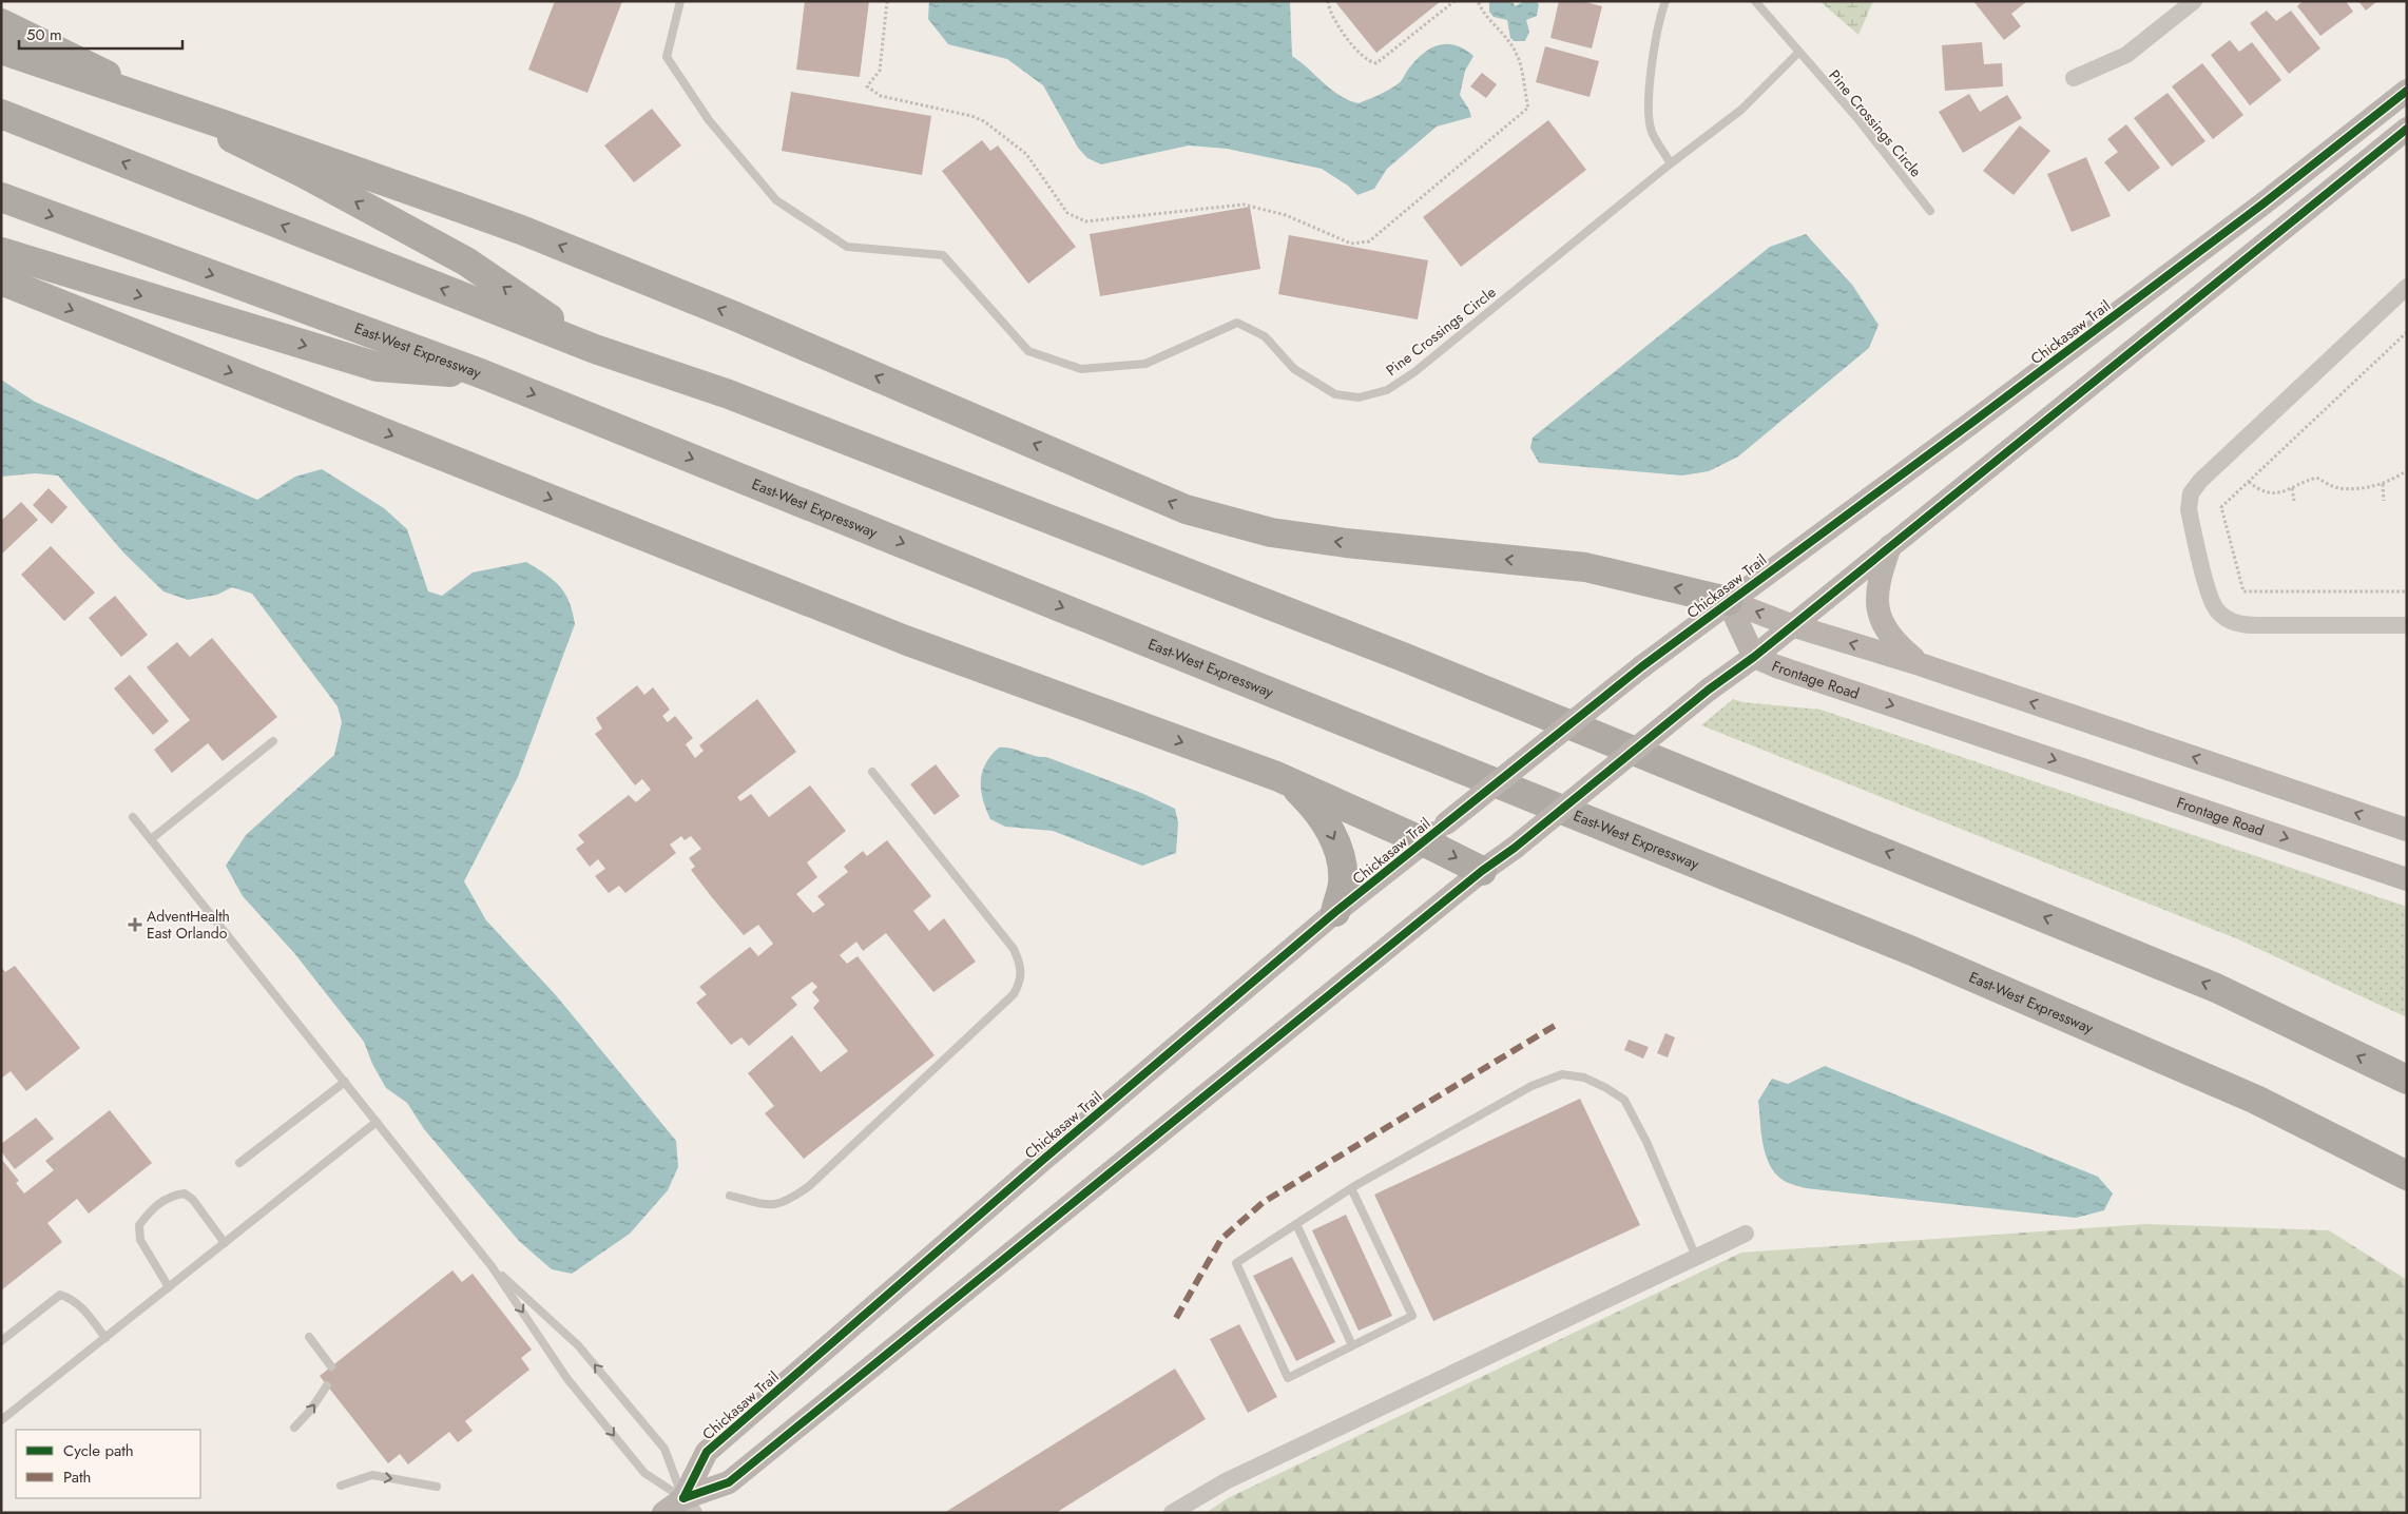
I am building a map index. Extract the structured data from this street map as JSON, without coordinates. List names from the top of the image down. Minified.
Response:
{"streets":{"highway":["East-West Expressway"],"street":["Chickasaw Trail","Frontage Road"],"lane":["Pine Crossings Circle"]},"crossings":[["Chickasaw Trail","Frontage Road"]],"places":{"health":["AdventHealth East Orlando"]},"legend":["Cycle path","Path"],"scale_bar":"50 m"}
